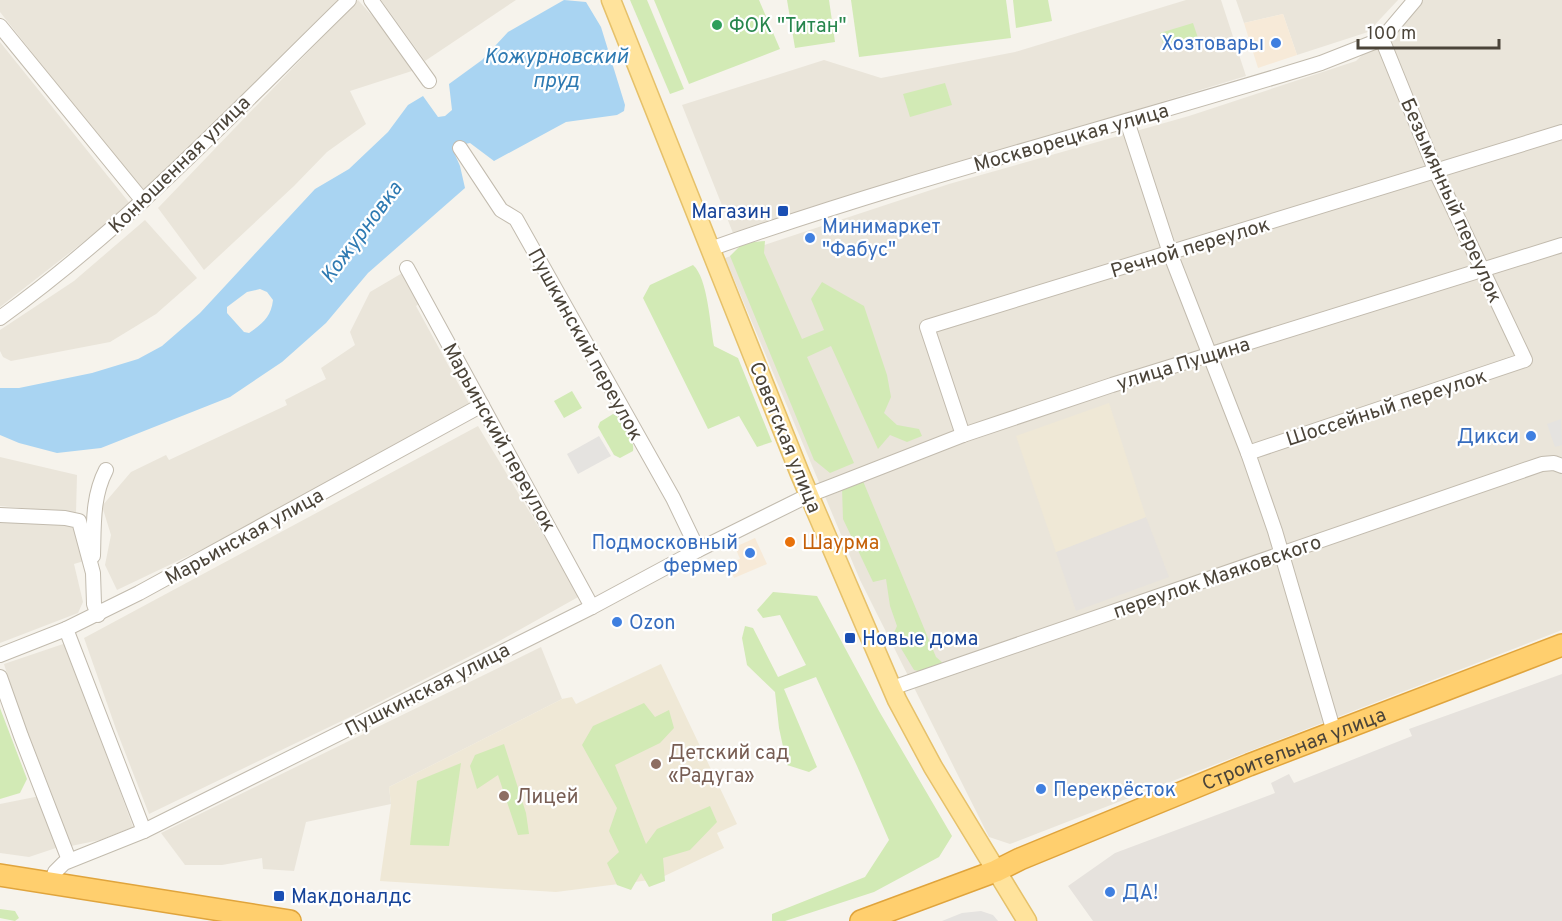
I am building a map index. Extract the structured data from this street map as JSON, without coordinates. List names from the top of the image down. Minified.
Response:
{"streets":{"highway":["Строительная улица"],"main road":["Советская улица"],"street":["Москворецкая улица","Конюшенная улица","Безымянный переулок","Речной переулок","Пушкинский переулок","улица Пущина","Шоссейный переулок","Марьинский переулок","Марьинская улица","переулок Маяковского","Пушкинская улица"]},"crossings":[["Москворецкая улица","Безымянный переулок"],["Москворецкая улица","Советская улица"],["Безымянный переулок","Речной переулок"],["Безымянный переулок","улица Пущина"],["Безымянный переулок","Шоссейный переулок"],["Речной переулок","улица Пущина"],["Пушкинский переулок","Пушкинская улица"],["улица Пущина","Советская улица"],["улица Пущина","Пушкинская улица"],["Марьинский переулок","Марьинская улица"],["Марьинский переулок","Пушкинская улица"],["Советская улица","переулок Маяковского"],["Советская улица","Пушкинская улица"],["Советская улица","Строительная улица"]],"water":["Кожурновский пруд","Кожурновка"],"places":{"other":["ФОК \"Титан\"","Хозтовары","Минимаркет \"Фабус\"","Дикси","Шаурма","Подмосковный фермер","Ozon","Детский сад «Радуга»","Перекрёсток","Лицей","ДА!"],"transit":["Магазин","Новые дома","Макдоналдс"]},"scale_bar":"100 m"}
